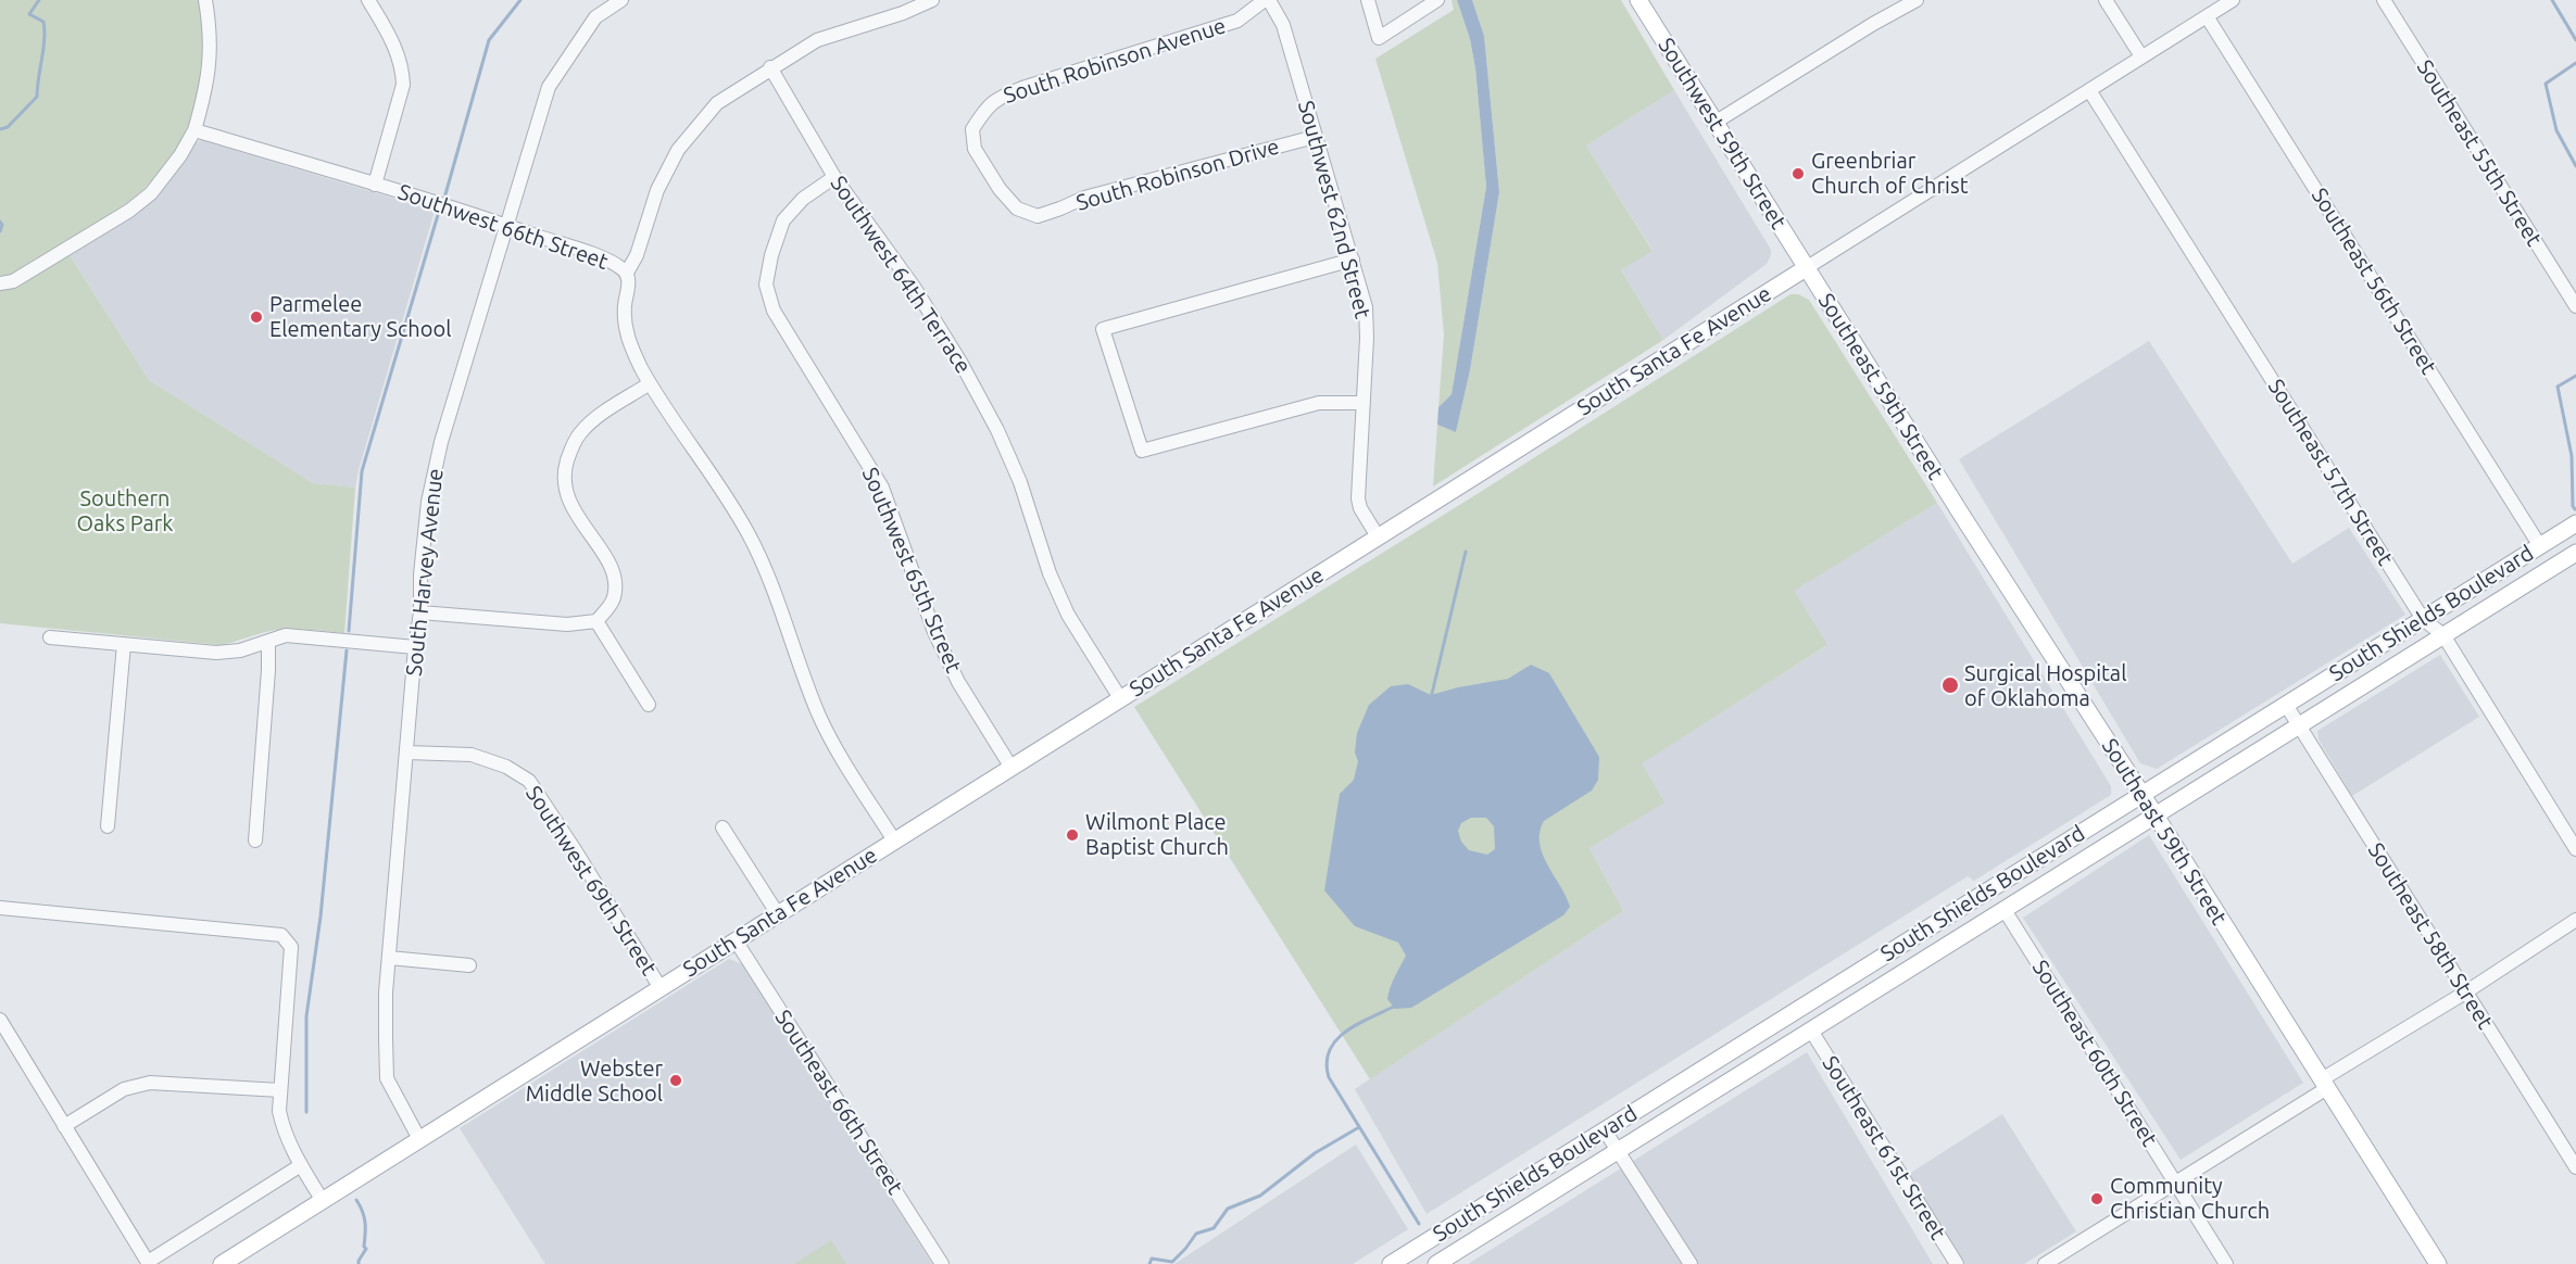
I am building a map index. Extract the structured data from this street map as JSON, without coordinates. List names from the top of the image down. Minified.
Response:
{"streets":{"main road":["Southwest 59th Street","South Santa Fe Avenue","Southeast 59th Street","South Shields Boulevard"],"street":["South Robinson Avenue","Southeast 55th Street","South Robinson Drive","Southwest 62nd Street","Southwest 66th Street","Southwest 64th Terrace","Southeast 56th Street","Southeast 57th Street","Southwest 65th Street","South Harvey Avenue","Southwest 69th Street","Southeast 58th Street","Southeast 60th Street","Southeast 66th Street","Southeast 61st Street"]},"crossings":[["South Robinson Avenue","South Robinson Drive"],["South Robinson Avenue","Southwest 62nd Street"],["Southwest 59th Street","South Santa Fe Avenue"],["Southwest 59th Street","Southeast 59th Street"],["South Robinson Drive","Southwest 62nd Street"],["Southwest 62nd Street","South Santa Fe Avenue"],["Southwest 66th Street","South Santa Fe Avenue"],["Southwest 66th Street","South Harvey Avenue"],["Southwest 64th Terrace","South Santa Fe Avenue"],["Southwest 64th Terrace","Southwest 65th Street"],["Southeast 56th Street","South Santa Fe Avenue"],["Southeast 56th Street","South Shields Boulevard"],["South Santa Fe Avenue","Southeast 59th Street"],["South Santa Fe Avenue","Southeast 57th Street"],["South Santa Fe Avenue","Southwest 65th Street"],["South Santa Fe Avenue","South Harvey Avenue"],["South Santa Fe Avenue","Southwest 69th Street"],["South Santa Fe Avenue","Southeast 66th Street"],["Southeast 59th Street","South Shields Boulevard"],["Southeast 57th Street","South Shields Boulevard"],["South Harvey Avenue","Southwest 69th Street"],["South Shields Boulevard","Southeast 58th Street"],["South Shields Boulevard","Southeast 60th Street"],["South Shields Boulevard","Southeast 61st Street"]],"parks":["Southern Oaks Park"],"places":["Greenbriar Church of Christ","Parmelee Elementary School","Surgical Hospital of Oklahoma","Wilmont Place Baptist Church","Webster Middle School","Community Christian Church"]}
